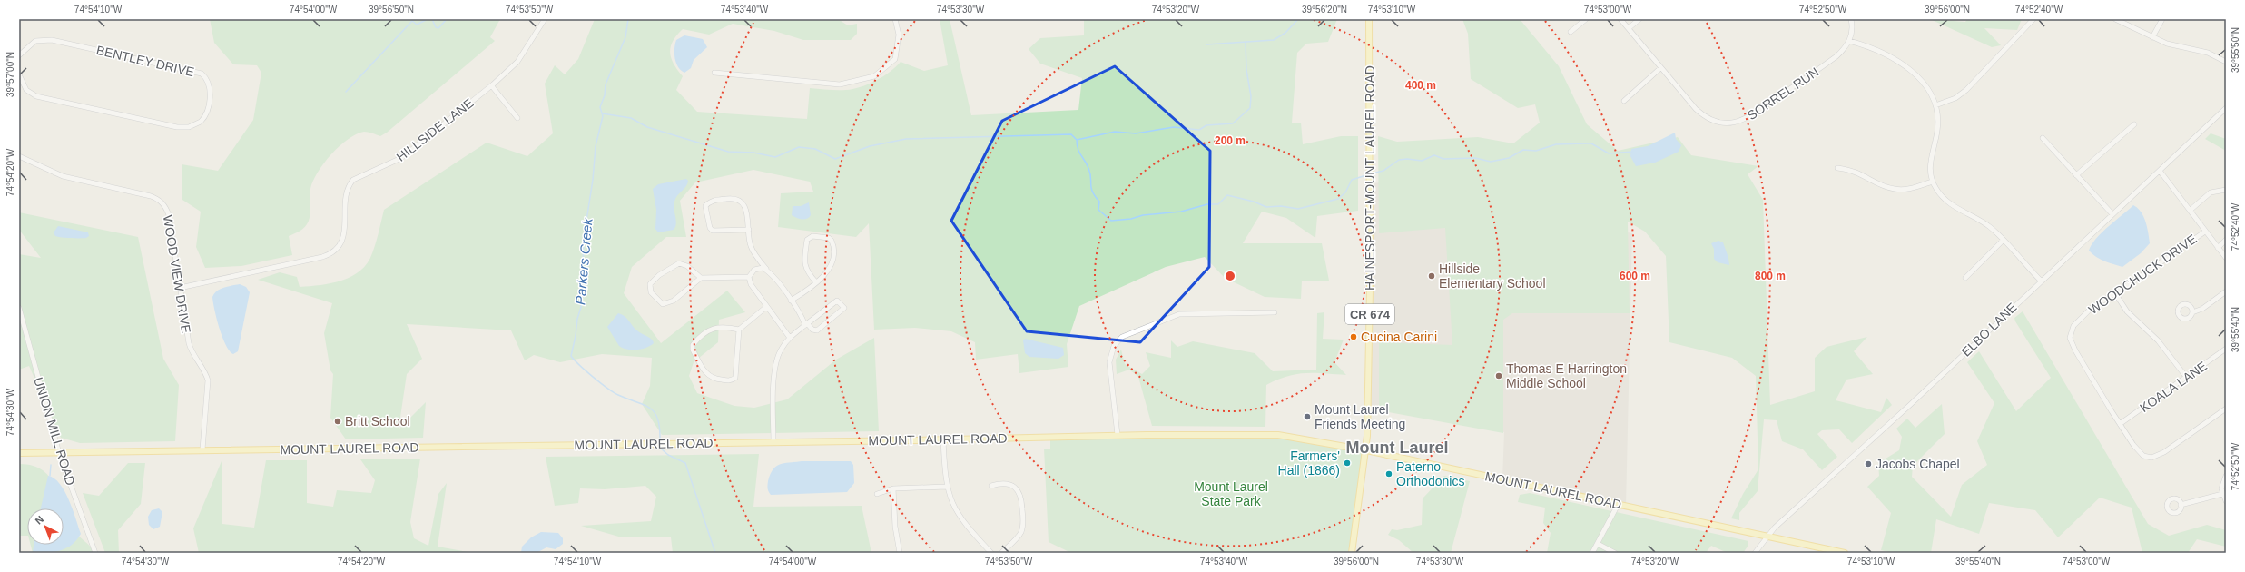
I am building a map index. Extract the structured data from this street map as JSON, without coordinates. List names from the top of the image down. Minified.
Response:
{"streets":{"main road":["HAINESPORT-MOUNT LAUREL ROAD","CR 674","MOUNT LAUREL ROAD"],"street":["BENTLEY DRIVE","SORREL RUN","HILLSIDE LANE","WOOD VIEW DRIVE","WOODCHUCK DRIVE","ELBO LANE","KOALA LANE","UNION MILL ROAD"]},"crossings":[["HILLSIDE LANE","WOOD VIEW DRIVE"],["HAINESPORT-MOUNT LAUREL ROAD","MOUNT LAUREL ROAD"],["WOOD VIEW DRIVE","MOUNT LAUREL ROAD"],["WOODCHUCK DRIVE","KOALA LANE"],["ELBO LANE","MOUNT LAUREL ROAD"],["UNION MILL ROAD","MOUNT LAUREL ROAD"]],"districts":["Mount Laurel"],"water":["Parkers Creek"],"parks":["Mount Laurel State Park"],"places":["Hillside Elementary School","Cucina Carini","Thomas E Harrington Middle School","Mount Laurel Friends Meeting","Britt School","Farmers' Hall (1866)","Jacobs Chapel","Paterno Orthodonics"],"north":"top left","coordinates":["74°54'10\"W","74°54'00\"W","39°56'50\"N","74°53'50\"W","74°53'40\"W","74°53'30\"W","74°53'20\"W","39°56'20\"N","74°53'10\"W","74°53'00\"W","74°52'50\"W","39°56'00\"N","74°52'40\"W","39°55'50\"N","39°57'00\"N","74°54'20\"W","39°55'40\"N","74°54'30\"W"],"rings":["400 m","200 m","600 m","800 m"]}
